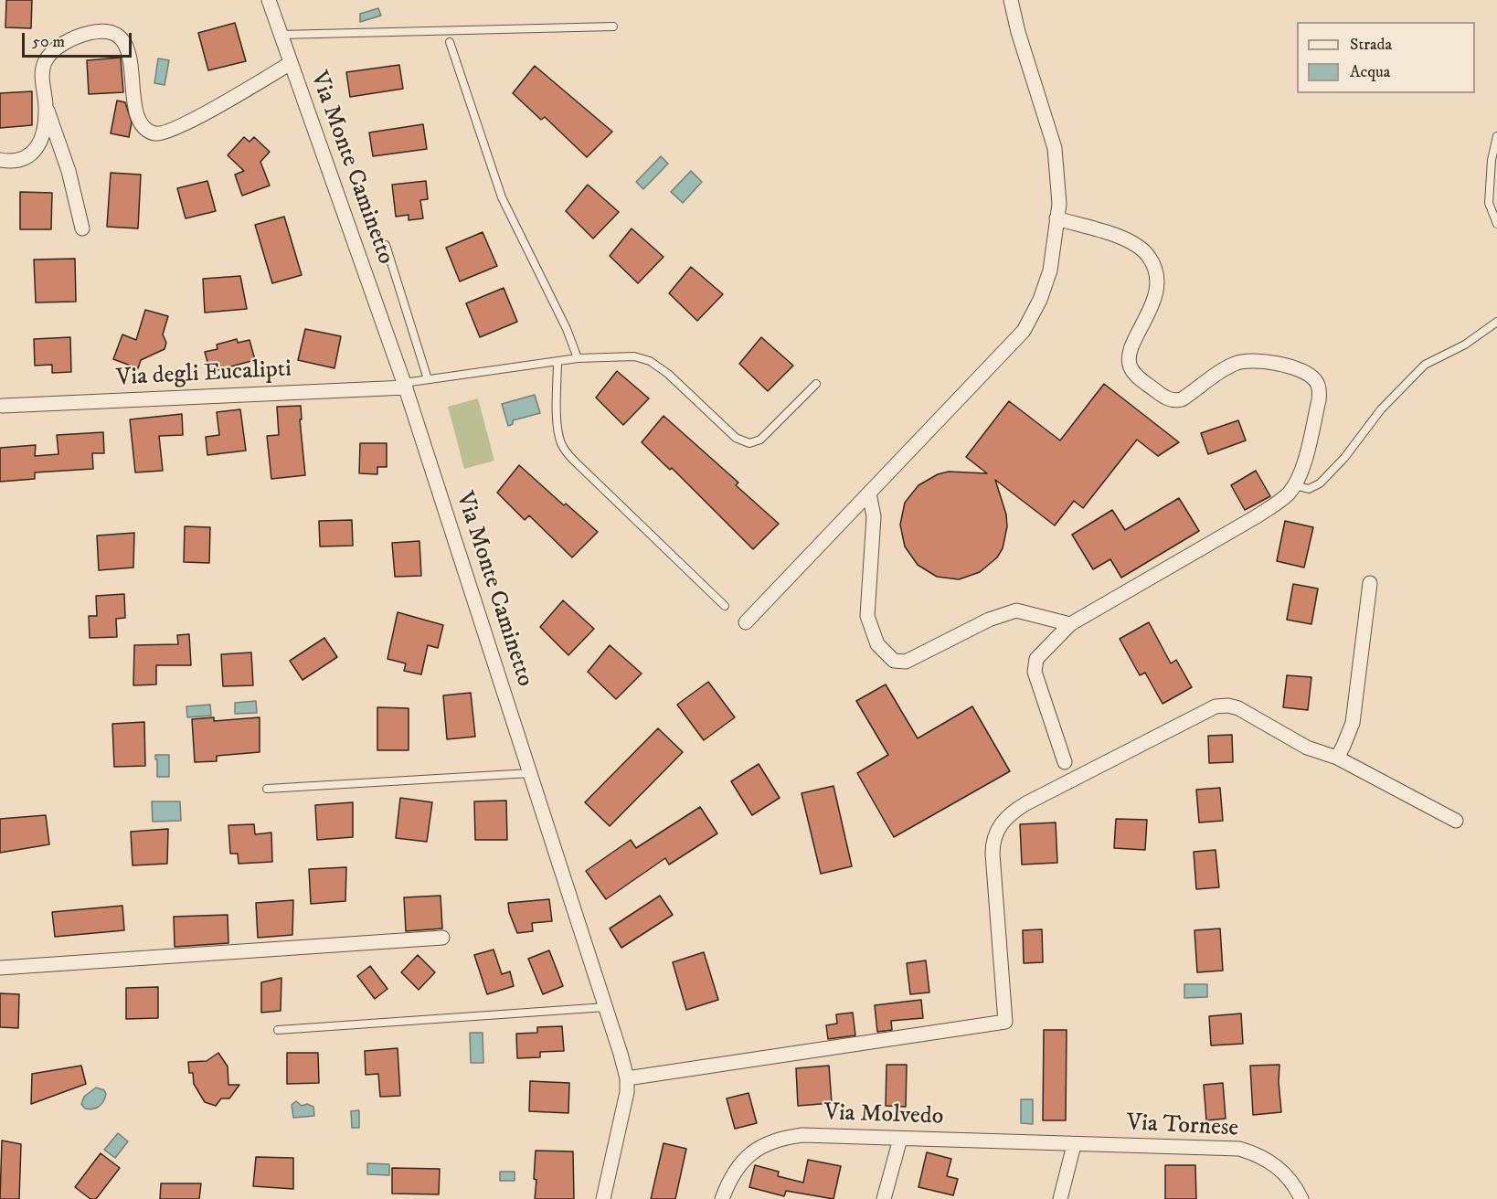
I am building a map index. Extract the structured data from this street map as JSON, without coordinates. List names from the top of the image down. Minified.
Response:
{"streets":{"street":["Via Monte Caminetto","Via degli Eucalipti","Via Molvedo","Via Tornese"]},"crossings":[["Via Monte Caminetto","Via degli Eucalipti"],["Via Molvedo","Via Tornese"]],"legend":["Strada","Acqua"],"scale_bar":"50 m"}
